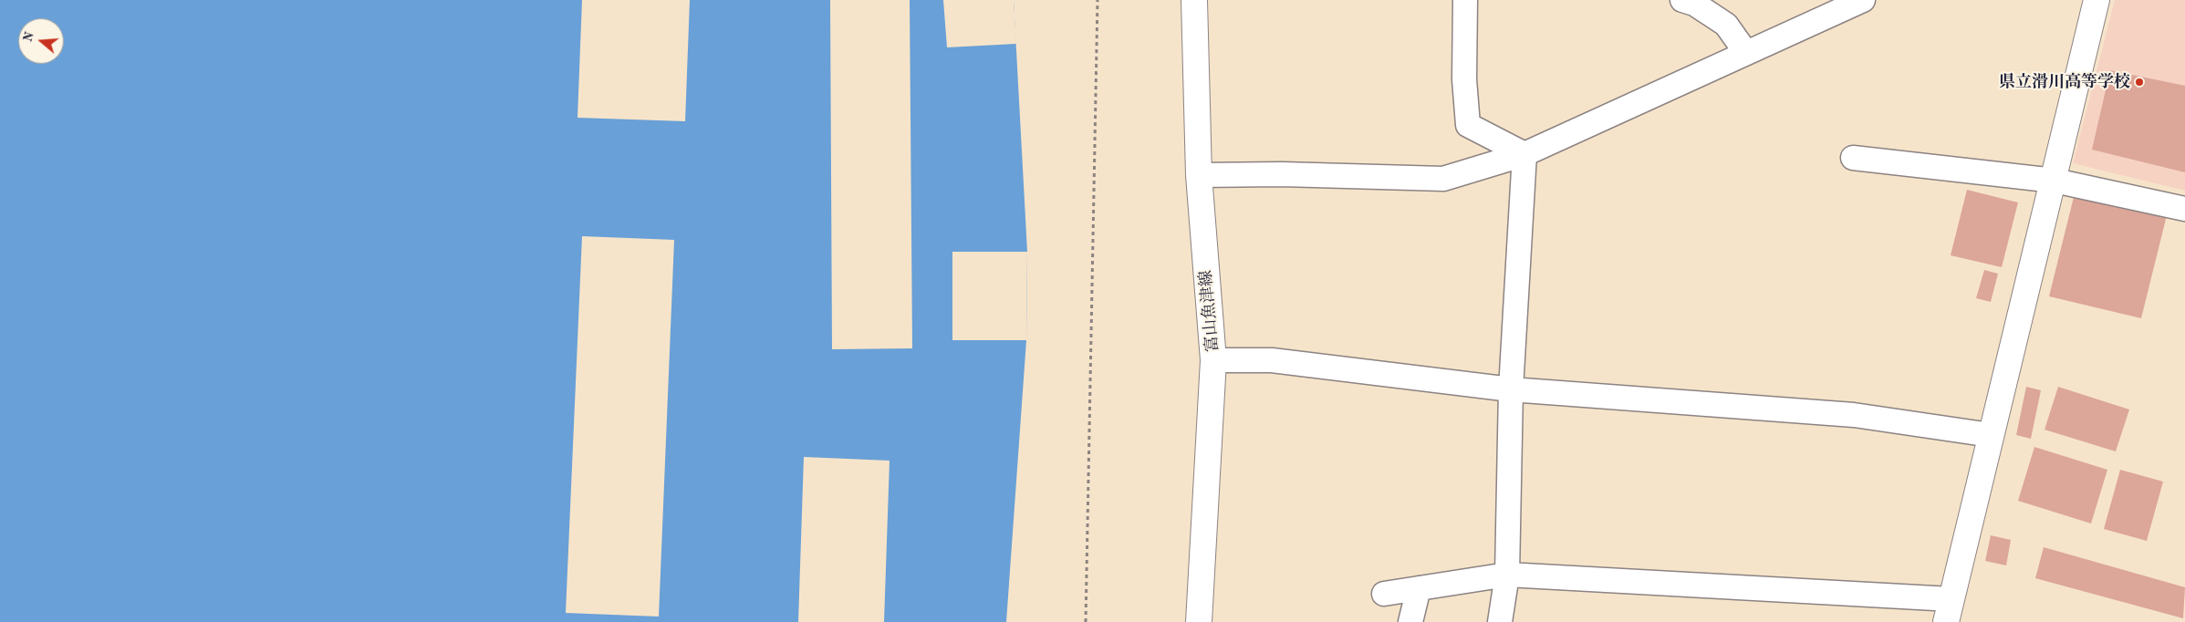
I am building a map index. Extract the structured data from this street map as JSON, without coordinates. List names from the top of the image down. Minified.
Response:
{"streets":{"main road":["富山魚津線"]},"places":["県立滑川高等学校"],"north":"left"}
